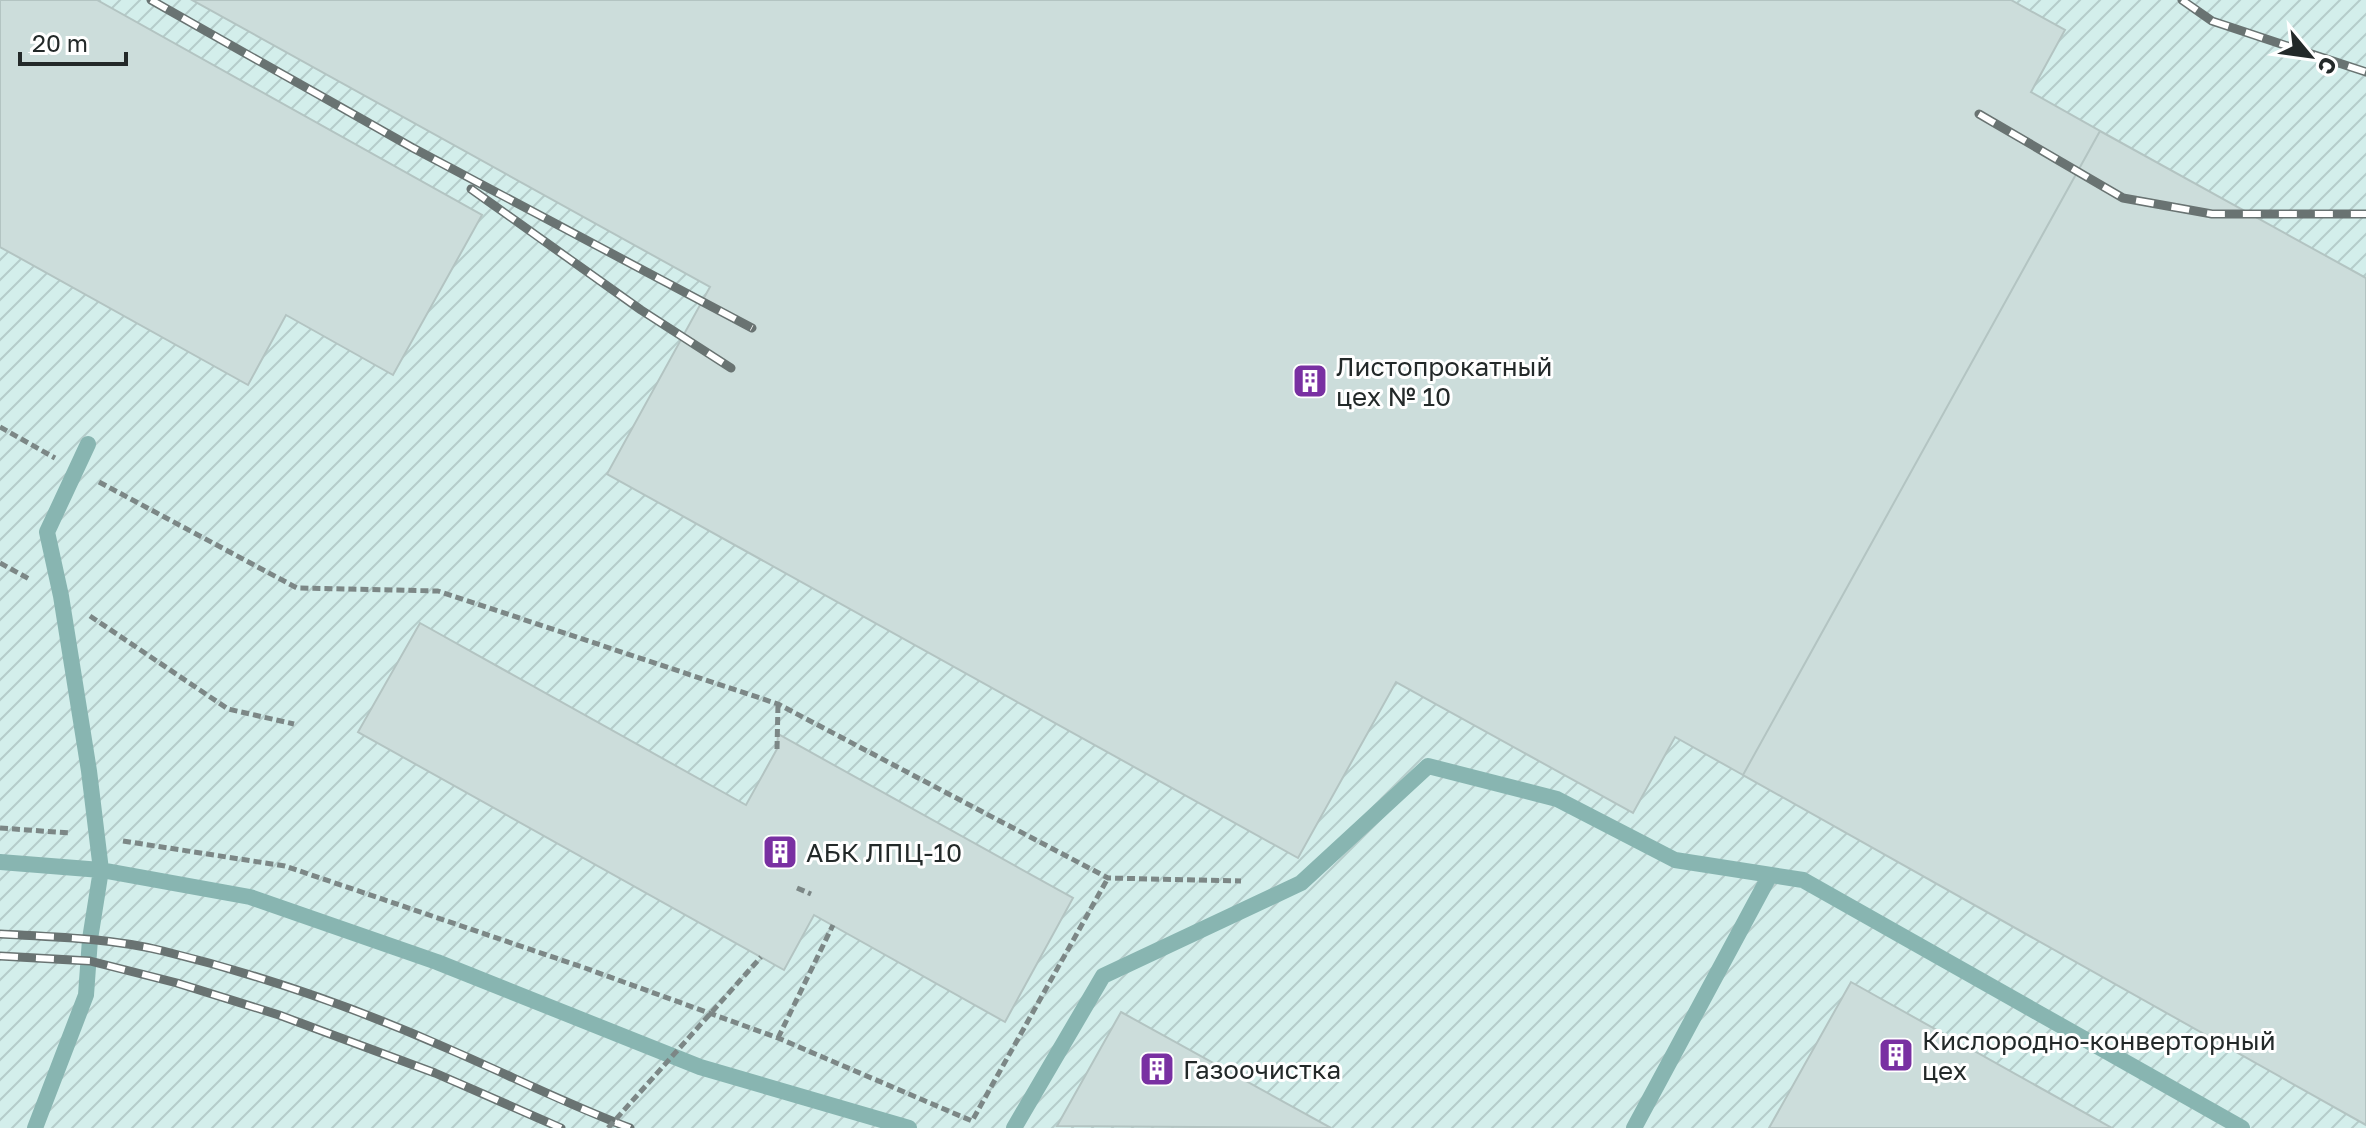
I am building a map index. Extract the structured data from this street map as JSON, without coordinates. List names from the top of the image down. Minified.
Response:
{"places":{"building":["Листопрокатный цех № 10","АБК ЛПЦ-10","Кислородно-конверторный цех","Газоочистка"]},"scale_bar":"20 m","north":"bottom right"}
